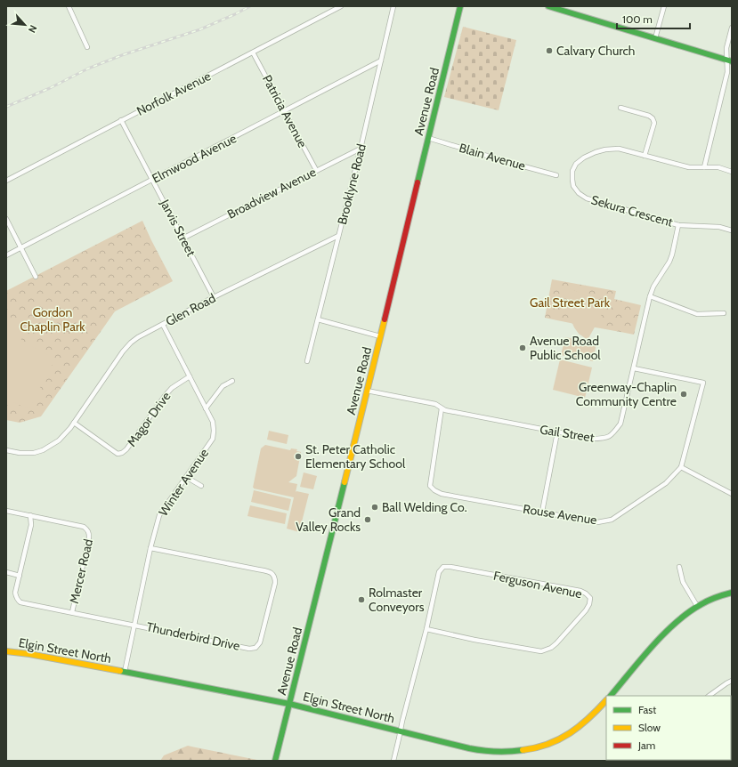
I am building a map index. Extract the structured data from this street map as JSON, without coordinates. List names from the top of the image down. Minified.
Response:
{"streets":{"street":["Norfolk Avenue","Avenue Road","Patricia Avenue","Blain Avenue","Elmwood Avenue","Brooklyne Road","Broadview Avenue","Sekura Crescent","Jarvis Street","Glen Road","Magor Drive","Gail Street","Winter Avenue","Rouse Avenue","Mercer Road","Ferguson Avenue","Thunderbird Drive","Elgin Street North"]},"crossings":[["Norfolk Avenue","Patricia Avenue"],["Norfolk Avenue","Jarvis Street"],["Avenue Road","Blain Avenue"],["Avenue Road","Gail Street"],["Avenue Road","Elgin Street North"],["Patricia Avenue","Elmwood Avenue"],["Patricia Avenue","Broadview Avenue"],["Elmwood Avenue","Brooklyne Road"],["Elmwood Avenue","Jarvis Street"],["Brooklyne Road","Broadview Avenue"],["Brooklyne Road","Glen Road"],["Broadview Avenue","Jarvis Street"],["Sekura Crescent","Gail Street"],["Jarvis Street","Glen Road"],["Glen Road","Magor Drive"],["Glen Road","Winter Avenue"],["Magor Drive","Winter Avenue"],["Gail Street","Rouse Avenue"],["Winter Avenue","Thunderbird Drive"],["Winter Avenue","Elgin Street North"],["Mercer Road","Thunderbird Drive"],["Ferguson Avenue","Elgin Street North"]],"parks":["Gail Street Park","Gordon Chaplin Park"],"places":["Calvary Church","Avenue Road Public School","Greenway-Chaplin Community Centre","St. Peter Catholic Elementary School","Ball Welding Co.","Grand Valley Rocks","Rolmaster Conveyors"],"legend":["Fast","Slow","Jam"],"scale_bar":"100 m","north":"bottom right"}
